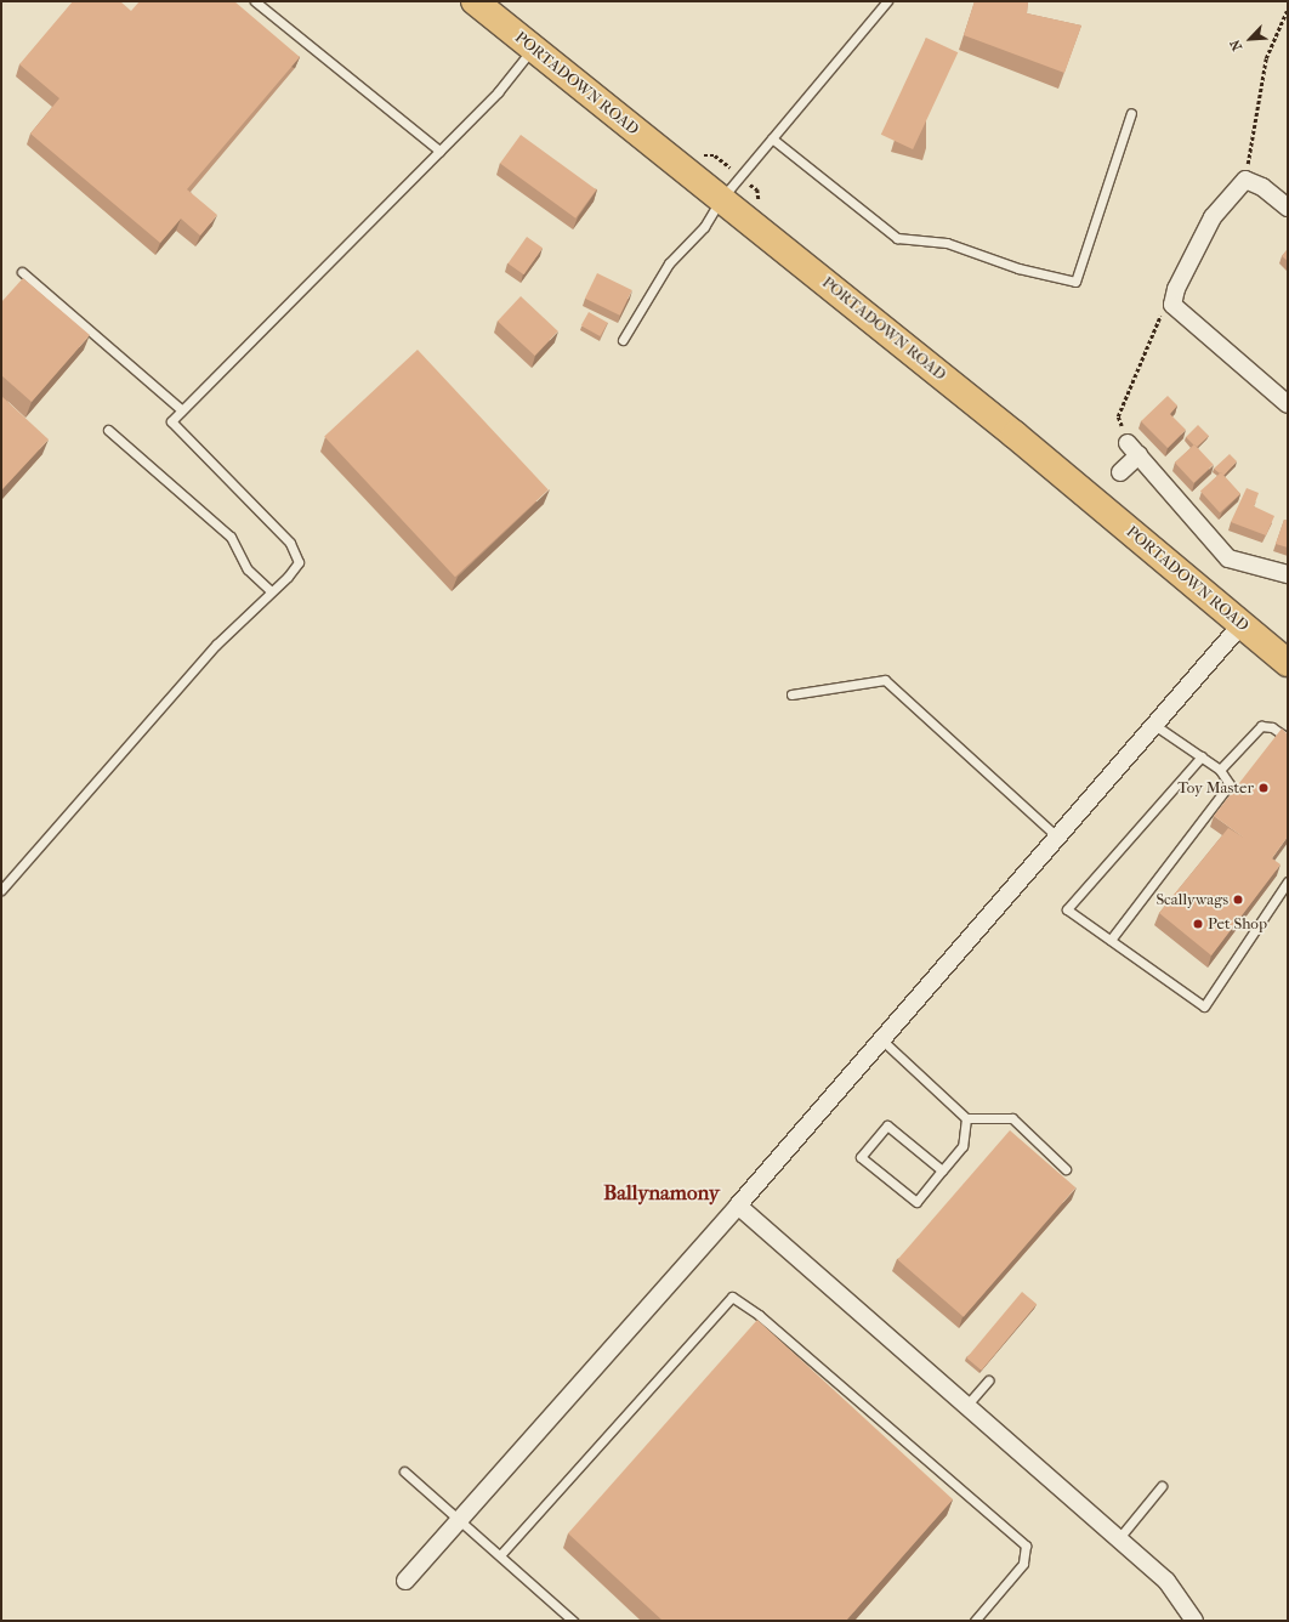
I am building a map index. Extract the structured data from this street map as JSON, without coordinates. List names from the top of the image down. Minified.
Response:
{"streets":{"highway":["PORTADOWN ROAD"]},"districts":["Ballynamony"],"places":["Toy Master","Scallywags","Pet Shop"],"north":"bottom left"}
